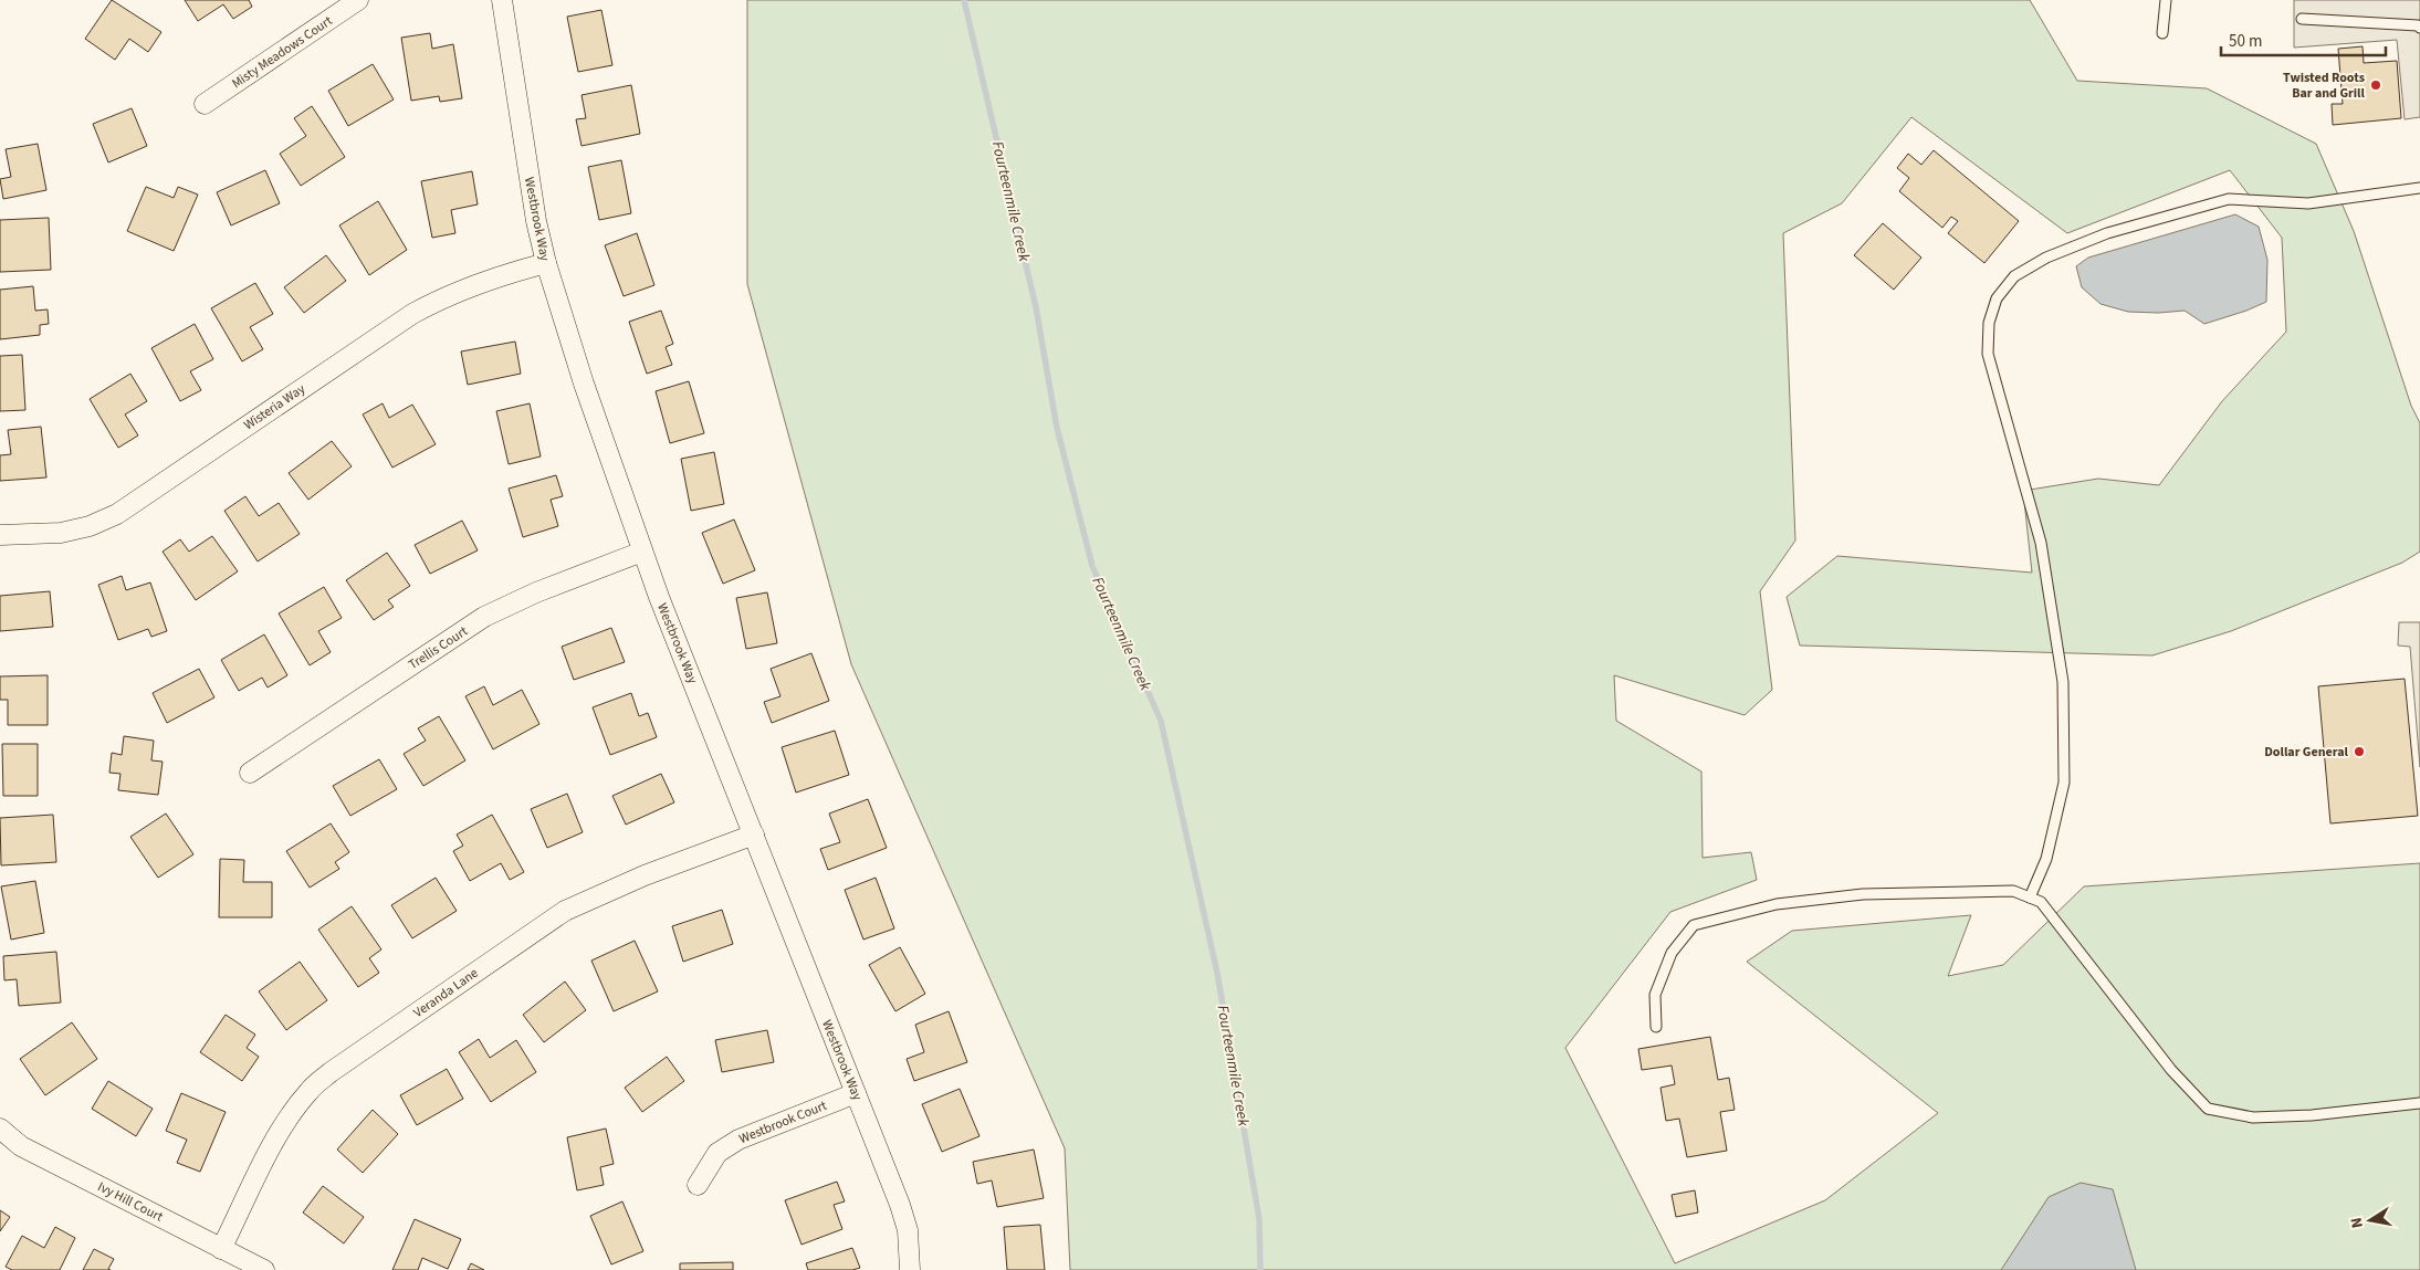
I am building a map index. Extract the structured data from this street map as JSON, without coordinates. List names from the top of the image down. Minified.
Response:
{"streets":{"street":["Misty Meadows Court","Westbrook Way","Wisteria Way","Trellis Court","Veranda Lane","Westbrook Court","Ivy Hill Court"]},"crossings":[["Westbrook Way","Wisteria Way"],["Westbrook Way","Trellis Court"],["Westbrook Way","Veranda Lane"],["Westbrook Way","Westbrook Court"],["Veranda Lane","Ivy Hill Court"]],"water":["Fourteenmile Creek"],"places":["Twisted Roots Bar and Grill","Dollar General"],"scale_bar":"50 m","north":"left"}
